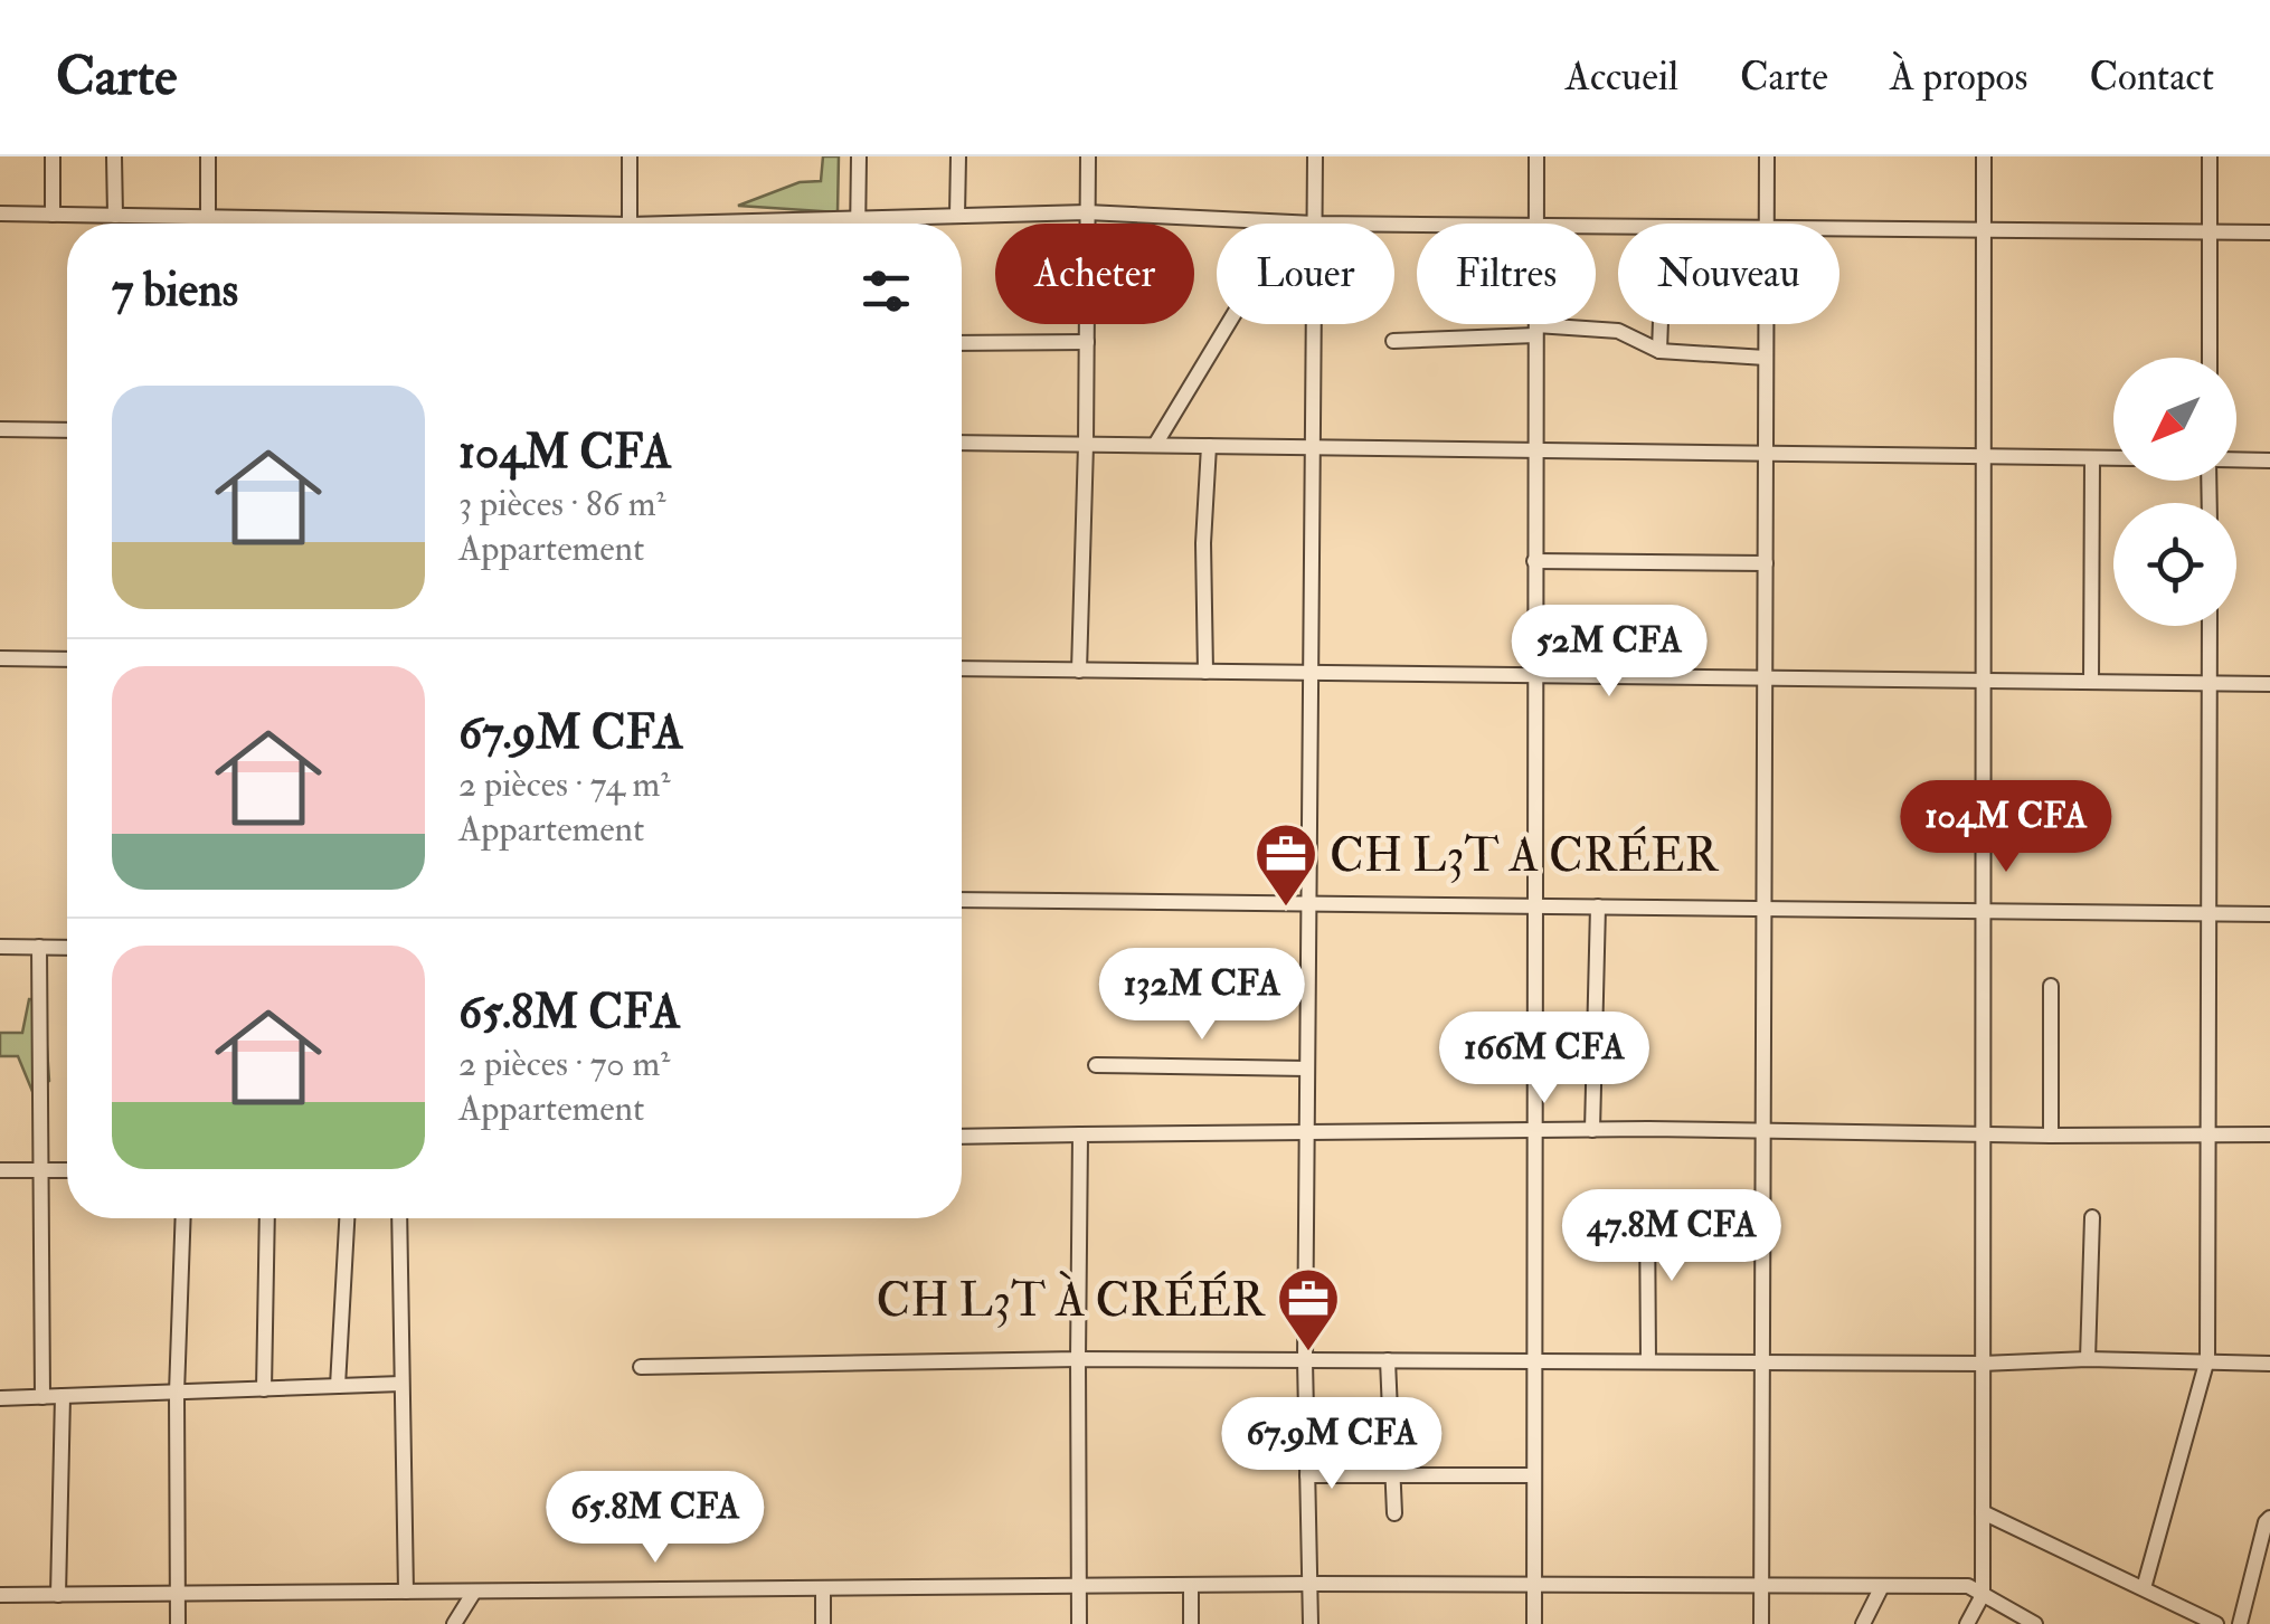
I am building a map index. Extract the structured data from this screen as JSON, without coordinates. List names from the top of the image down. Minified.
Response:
{"places":{"office":["CH L3T A CRÉER","CH L3T À CRÉÉR"]},"north":"bottom left","page":{"header":"Carte","nav":["Accueil","Carte","À propos","Contact"],"chip":["Acheter","Louer","Filtres","Nouveau"],"heading":"7 biens","list":[{"name":"104M CFA","note":"3 pièces · 86 m² · Appartement"},{"name":"67.9M CFA","note":"2 pièces · 74 m² · Appartement"},{"name":"65.8M CFA","note":"2 pièces · 70 m² · Appartement"}],"price":["52M CFA","104M CFA","132M CFA","166M CFA","47.8M CFA","67.9M CFA","65.8M CFA"]}}
